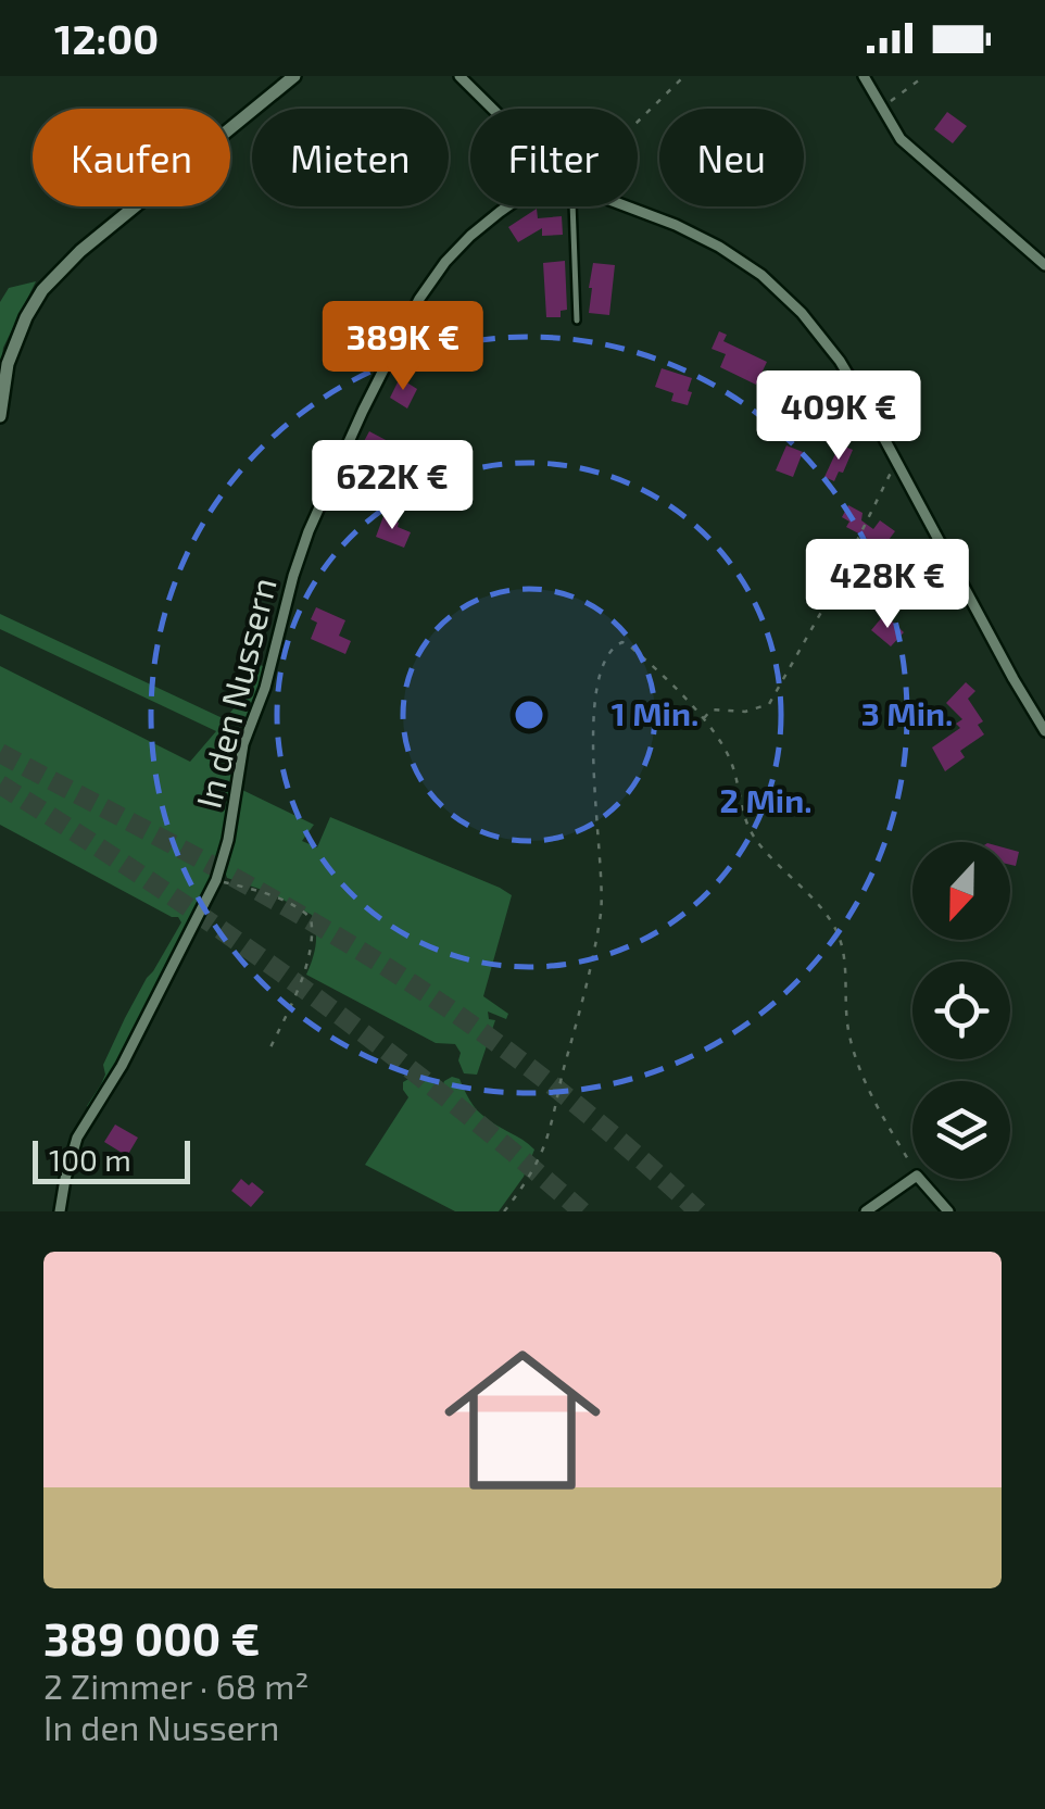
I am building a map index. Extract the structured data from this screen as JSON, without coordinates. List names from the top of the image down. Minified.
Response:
{"streets":{"street":["In den Nussern"]},"scale_bar":"100 m","north":"bottom","page":{"status":"12:00","chip":["Kaufen","Mieten","Filter","Neu"],"price":["389K €","409K €","622K €","428K €"],"scale":"100 m","list":[{"name":"389 000 €","note":"2 Zimmer · 68 m² · In den Nussern"}]},"rings":["1 Min.","3 Min.","2 Min."]}
